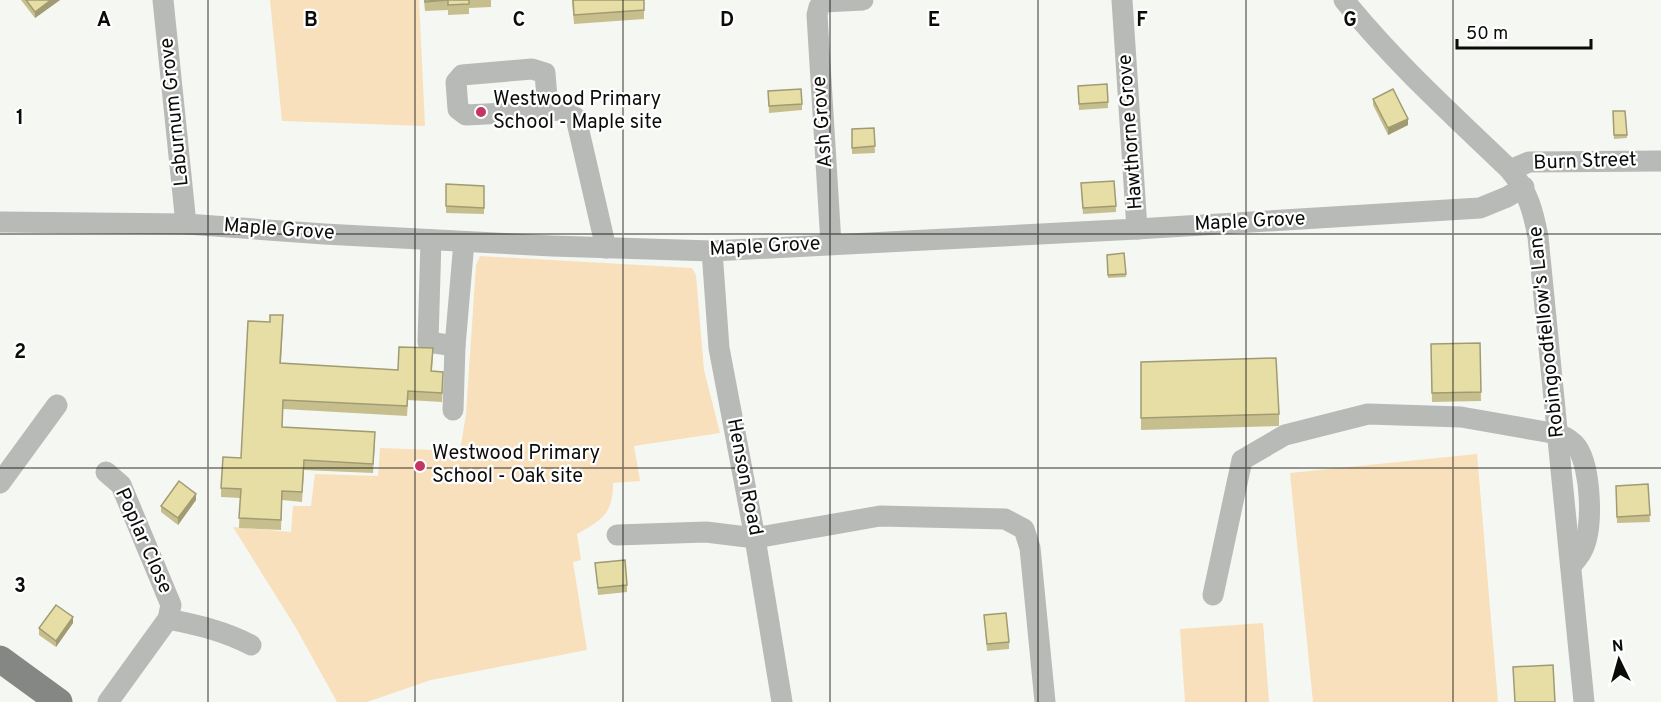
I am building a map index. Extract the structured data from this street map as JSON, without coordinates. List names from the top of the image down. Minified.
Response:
{"streets":{"street":["Laburnum Grove","Ash Grove","Hawthorne Grove","Burn Street","Maple Grove","Robingoodfellow's Lane","Henson Road","Poplar Close"]},"crossings":[["Laburnum Grove","Maple Grove"],["Ash Grove","Maple Grove"],["Hawthorne Grove","Maple Grove"],["Burn Street","Robingoodfellow's Lane"],["Maple Grove","Robingoodfellow's Lane"],["Maple Grove","Henson Road"]],"places":["Westwood Primary School - Maple site","Westwood Primary School - Oak site"],"scale_bar":"50 m","north":"top","grid":{"columns":["A","B","C","D","E","F","G"],"rows":["1","2","3"]}}
